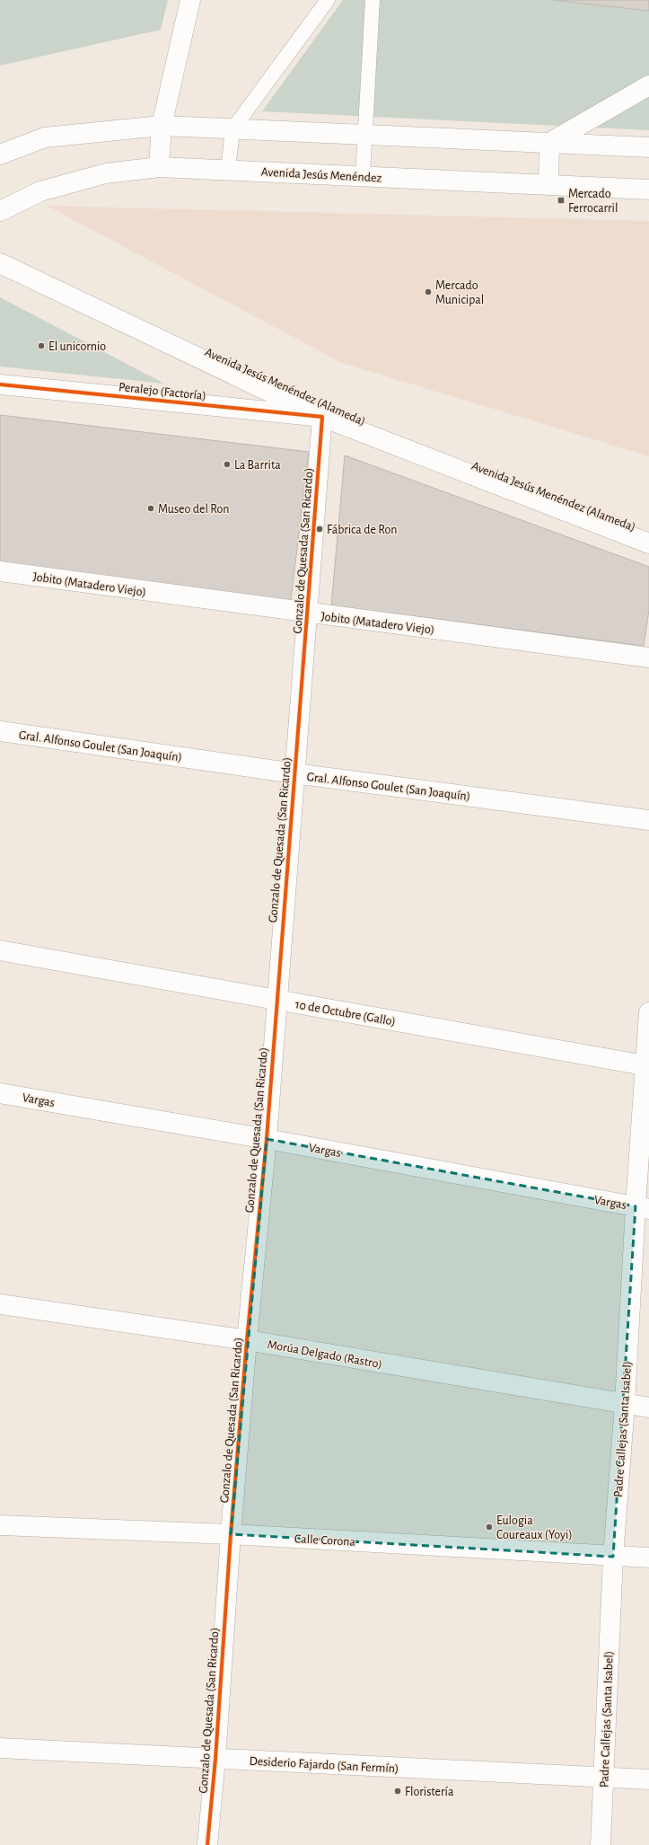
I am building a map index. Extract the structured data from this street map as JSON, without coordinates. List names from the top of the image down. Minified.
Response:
{"streets":{"street":["Avenida Jesús Menéndez","Avenida Jesús Menéndez (Alameda)","Peralejo (Factoría)","Gonzalo de Quesada (San Ricardo)","Jobito (Matadero Viejo)","Gral. Alfonso Goulet (San Joaquín)","10 de Octubre (Gallo)","Vargas","Morúa Delgado (Rastro)","Padre Callejas (Santa Isabel)","Calle Corona","Desiderio Fajardo (San Fermín)"]},"crossings":[["Avenida Jesús Menéndez (Alameda)","Peralejo (Factoría)"],["Avenida Jesús Menéndez (Alameda)","Gonzalo de Quesada (San Ricardo)"],["Peralejo (Factoría)","Gonzalo de Quesada (San Ricardo)"],["Gonzalo de Quesada (San Ricardo)","Jobito (Matadero Viejo)"],["Gonzalo de Quesada (San Ricardo)","Gral. Alfonso Goulet (San Joaquín)"],["Gonzalo de Quesada (San Ricardo)","10 de Octubre (Gallo)"],["Gonzalo de Quesada (San Ricardo)","Vargas"],["Gonzalo de Quesada (San Ricardo)","Morúa Delgado (Rastro)"],["Gonzalo de Quesada (San Ricardo)","Calle Corona"],["Gonzalo de Quesada (San Ricardo)","Desiderio Fajardo (San Fermín)"],["10 de Octubre (Gallo)","Padre Callejas (Santa Isabel)"],["Vargas","Padre Callejas (Santa Isabel)"],["Morúa Delgado (Rastro)","Padre Callejas (Santa Isabel)"],["Padre Callejas (Santa Isabel)","Calle Corona"],["Padre Callejas (Santa Isabel)","Desiderio Fajardo (San Fermín)"]],"places":{"transit":["Mercado Ferrocarril"],"other":["Mercado Municipal","El unicornio","La Barrita","Museo del Ron","Fábrica de Ron","Eulogia Coureaux (Yoyi)","Floristería"]}}
